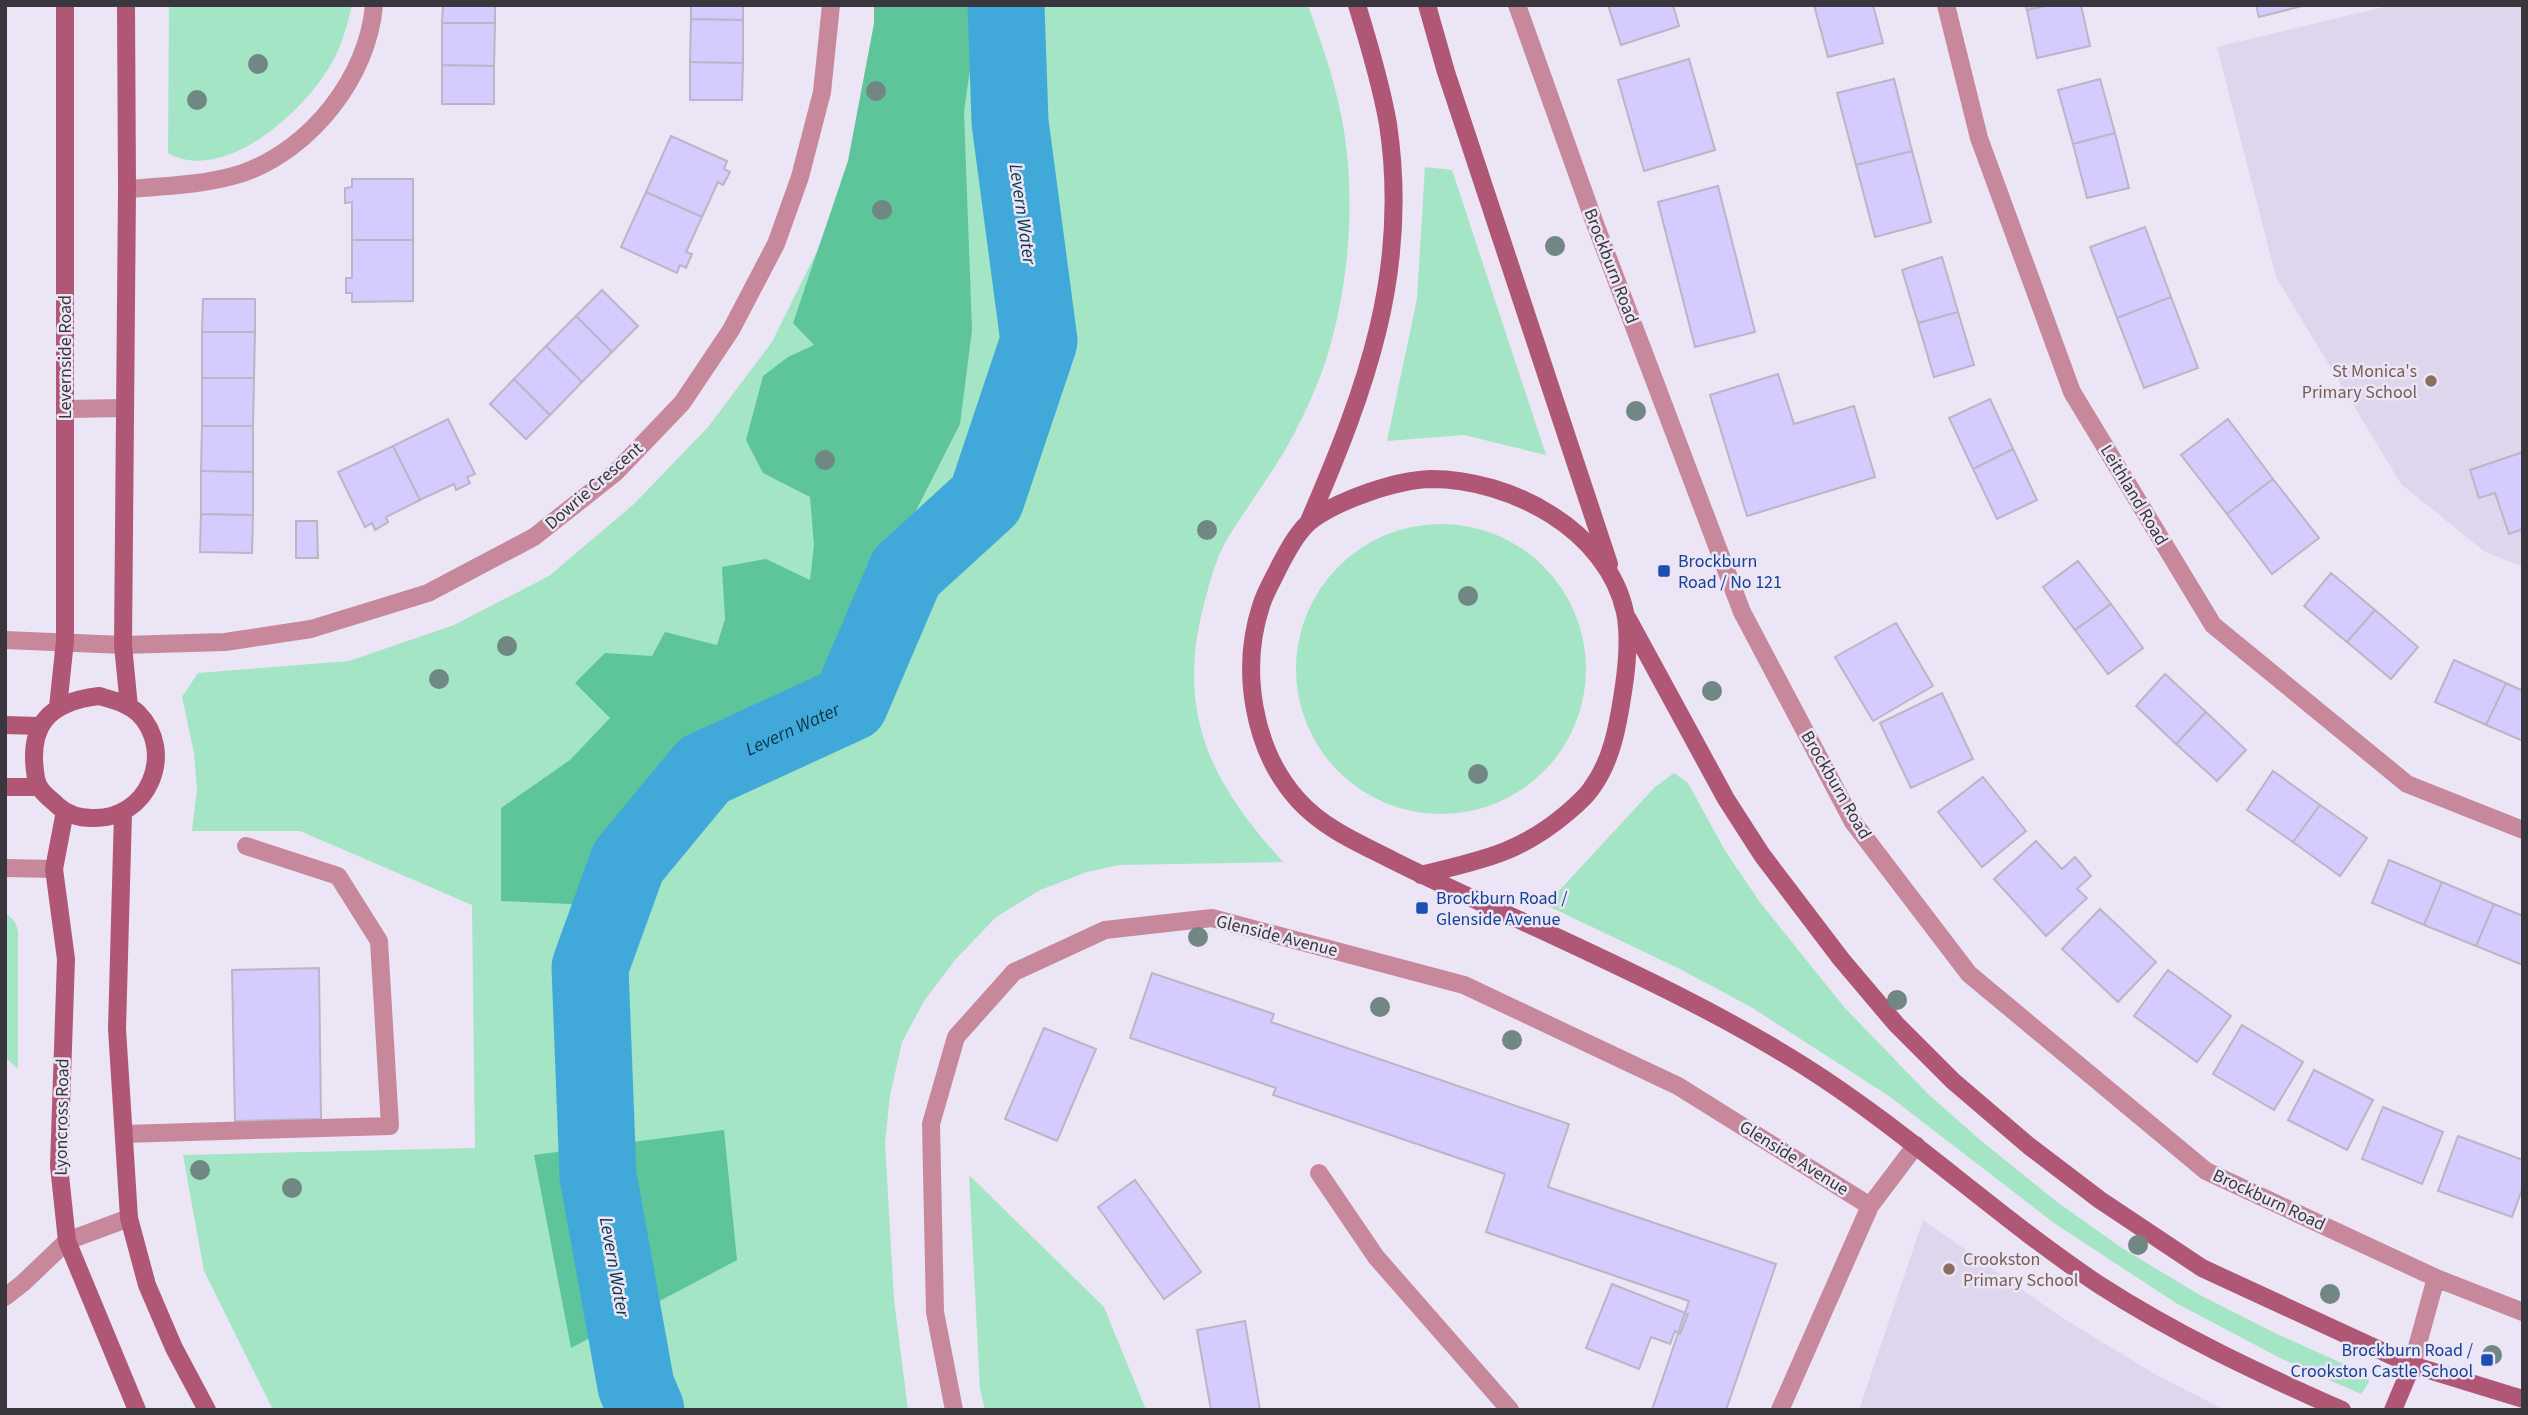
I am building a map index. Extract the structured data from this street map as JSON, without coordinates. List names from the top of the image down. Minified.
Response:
{"streets":{"street":["Brockburn Road","Levernside Road","Dowrie Crescent","Leithland Road","Glenside Avenue","Lyoncross Road"]},"crossings":[["Levernside Road","Dowrie Crescent"],["Levernside Road","Lyoncross Road"]],"water":["Levern Water"],"places":{"other":["St Monica's Primary School","Crookston Primary School"],"transit":["Brockburn Road / No 121","Brockburn Road / Glenside Avenue","Brockburn Road / Crookston Castle School"]}}
